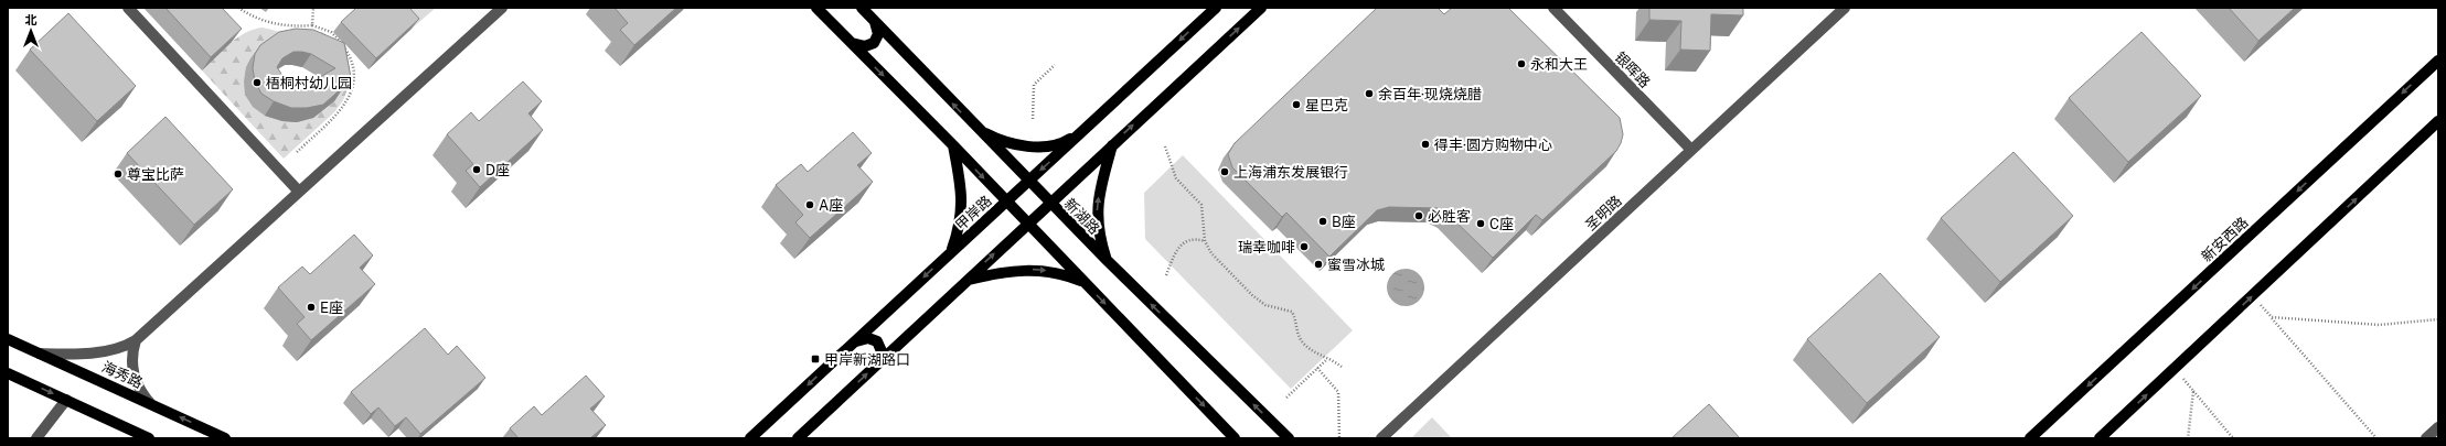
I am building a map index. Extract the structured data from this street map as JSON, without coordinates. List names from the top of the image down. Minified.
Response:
{"streets":{"main road":["甲岸路","新湖路","新安西路","海秀路"],"street":["银晖路","圣明路"]},"crossings":[["银晖路","圣明路"],["甲岸路","新湖路"]],"places":{"other":["永和大王","梧桐村幼儿园","余百年·现烧烧腊","星巴克","得丰·圆方购物中心","D座","上海浦东发展银行","尊宝比萨","A座","必胜客","B座","C座","瑞幸咖啡","蜜雪冰城","E座"],"transit":["甲岸新湖路口"]},"north":"top"}
